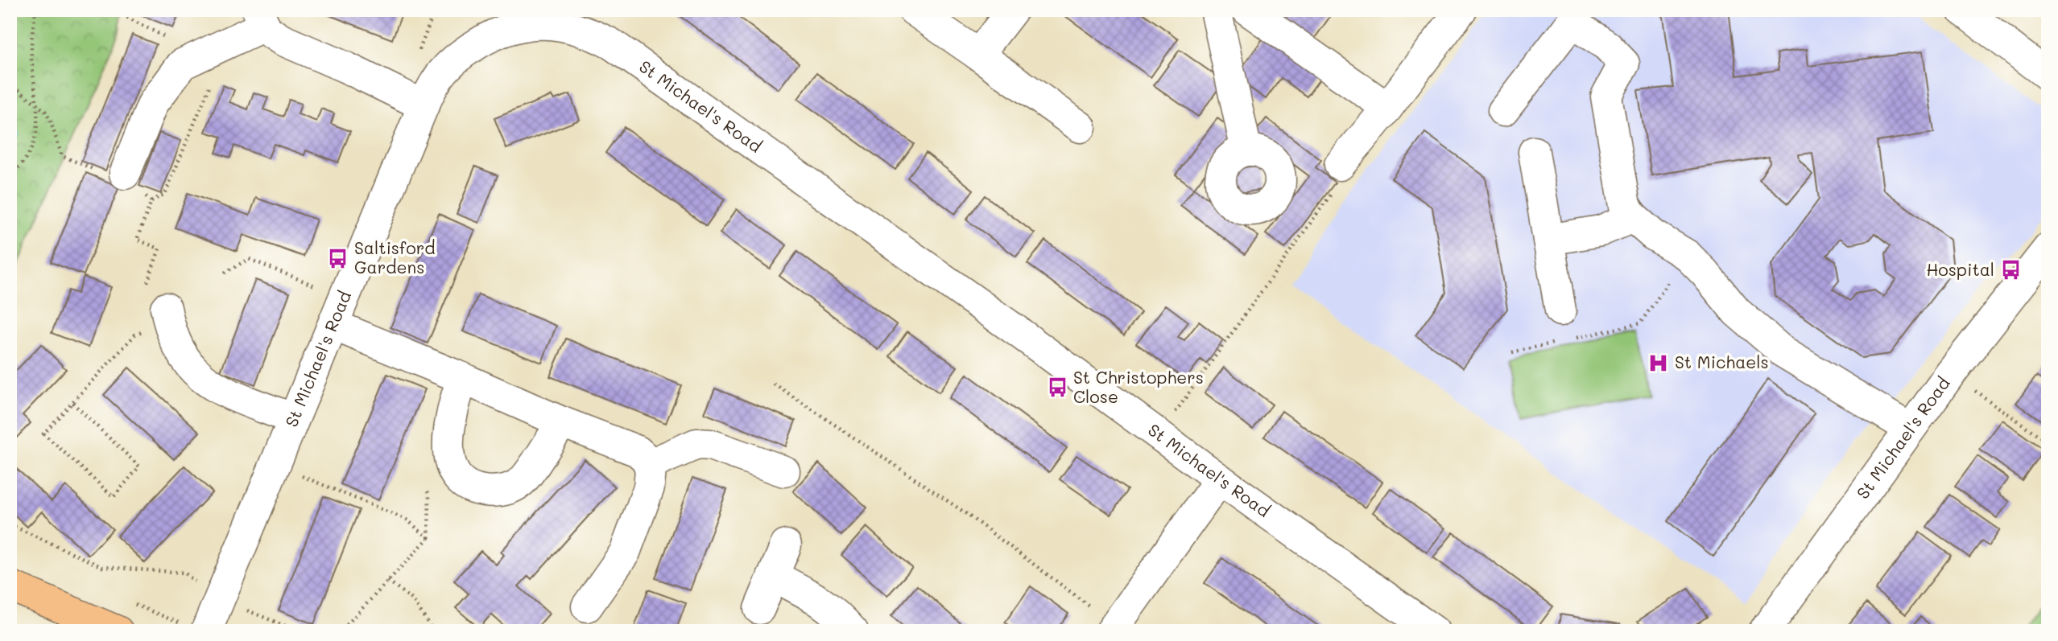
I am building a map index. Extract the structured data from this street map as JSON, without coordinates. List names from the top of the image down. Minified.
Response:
{"streets":{"street":["St Michael's Road"]},"places":{"bus stop":["Saltisford Gardens","Hospital","St Christophers Close"],"hospital":["St Michaels"]}}
